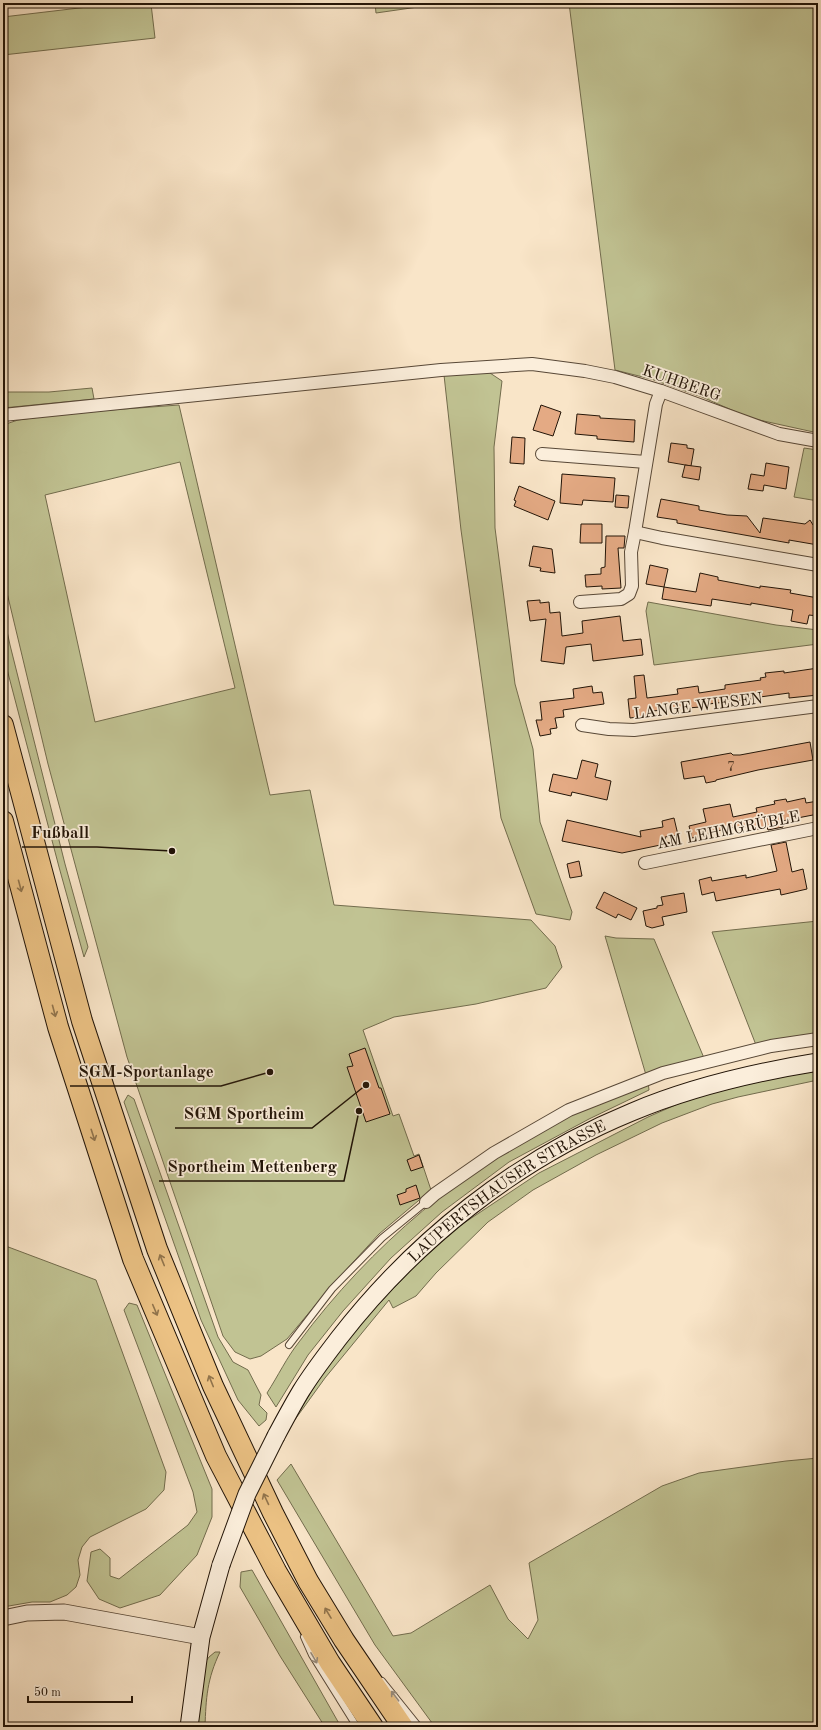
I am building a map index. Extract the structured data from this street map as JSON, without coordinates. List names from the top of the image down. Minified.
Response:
{"streets":{"main road":["LAUPERTSHAUSER STRASSE"],"street":["KUHBERG","LANGE WIESEN","AM LEHMGRÜBLE"]},"places":["Fußball","SGM-Sportanlage","SGM Sportheim","Sportheim Mettenberg"],"house_numbers":["7"],"scale_bar":"50 m"}
